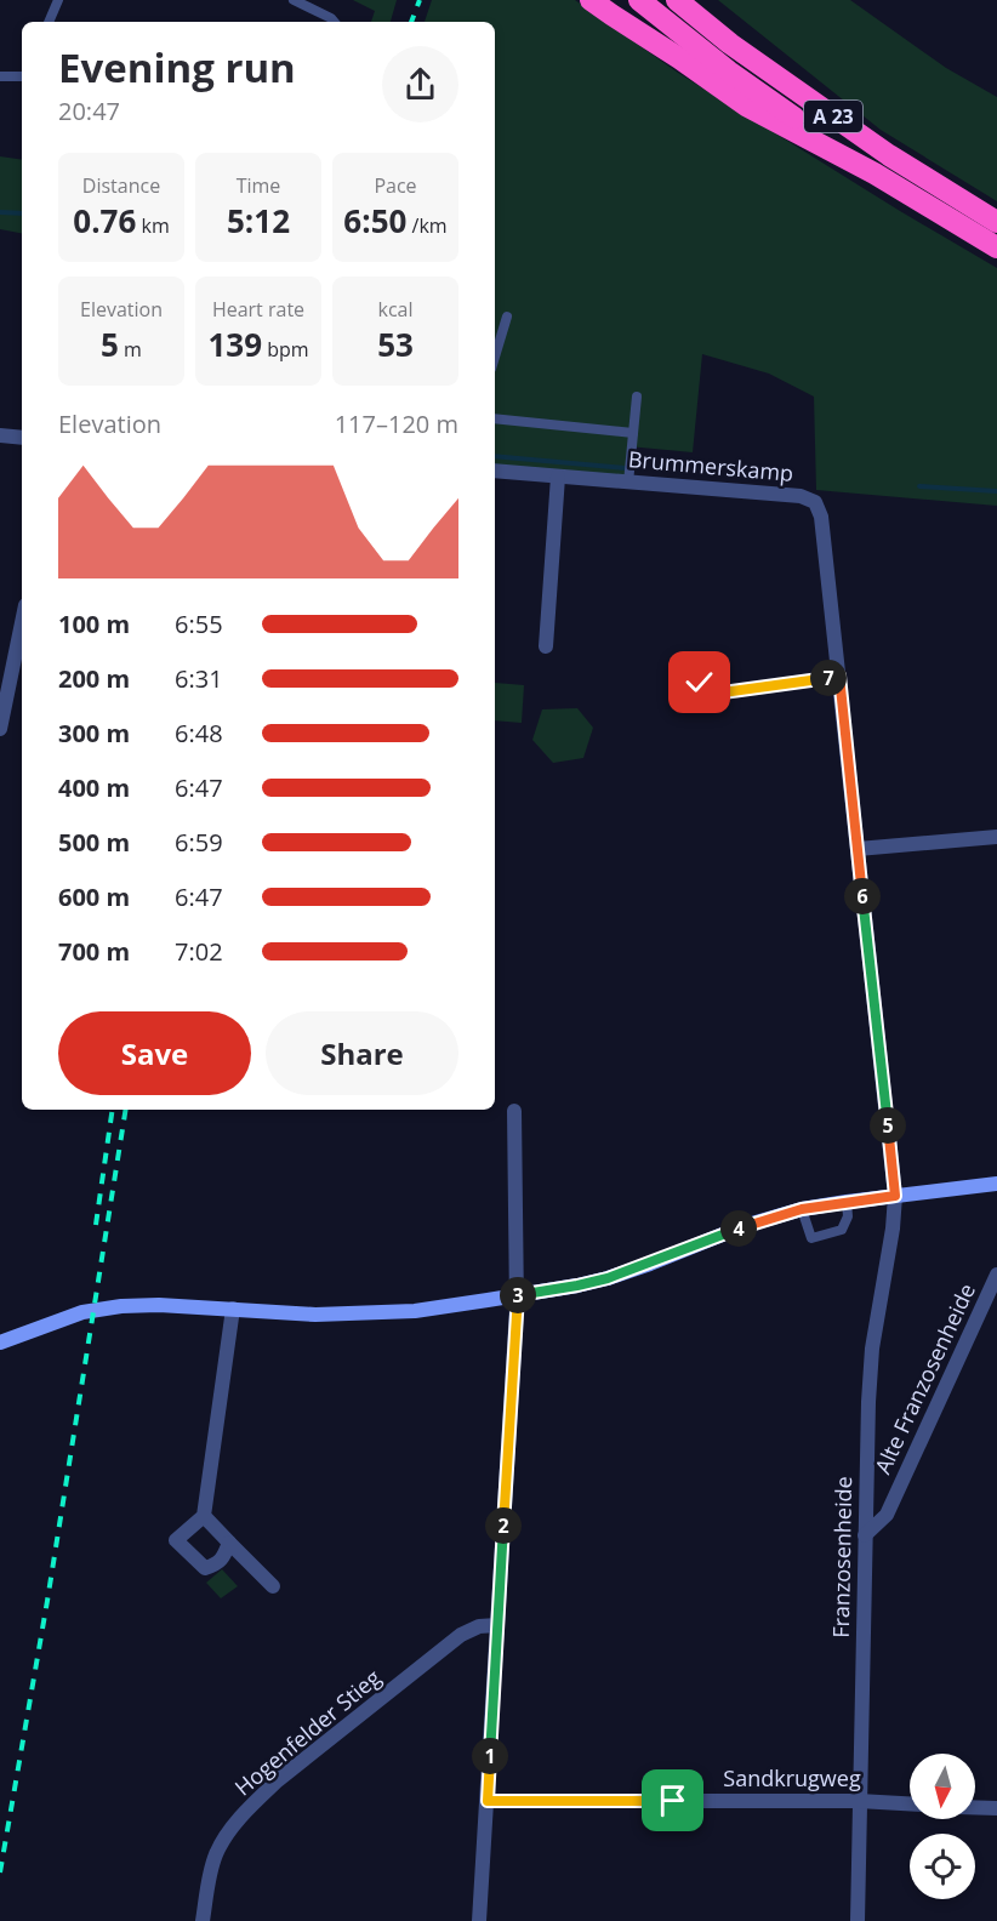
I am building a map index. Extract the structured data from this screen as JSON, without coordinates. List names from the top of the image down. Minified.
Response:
{"streets":{"highway":["A 23"],"street":["Brummerskamp","Alte Franzosenheide","Franzosenheide","Hogenfelder Stieg","Sandkrugweg"]},"crossings":[["Brummerskamp","Franzosenheide"],["Alte Franzosenheide","Franzosenheide"],["Franzosenheide","Sandkrugweg"]],"north":"bottom","page":{"heading":["Evening run","20:47"],"stats":[["Distance","0.76 km"],["Time","5:12"],["Pace","6:50 /km"],["Elevation","5 m"],["Heart rate","139 bpm"],["kcal","53"]],"chart":["Elevation","117–120 m"],"list":[{"name":"100 m","note":"6:55"},{"name":"200 m","note":"6:31"},{"name":"300 m","note":"6:48"},{"name":"400 m","note":"6:47"},{"name":"500 m","note":"6:59"},{"name":"600 m","note":"6:47"},{"name":"700 m","note":"7:02"}],"pins":["7","6","5","4","3","2","1"],"buttons":["Save","Share"]}}
